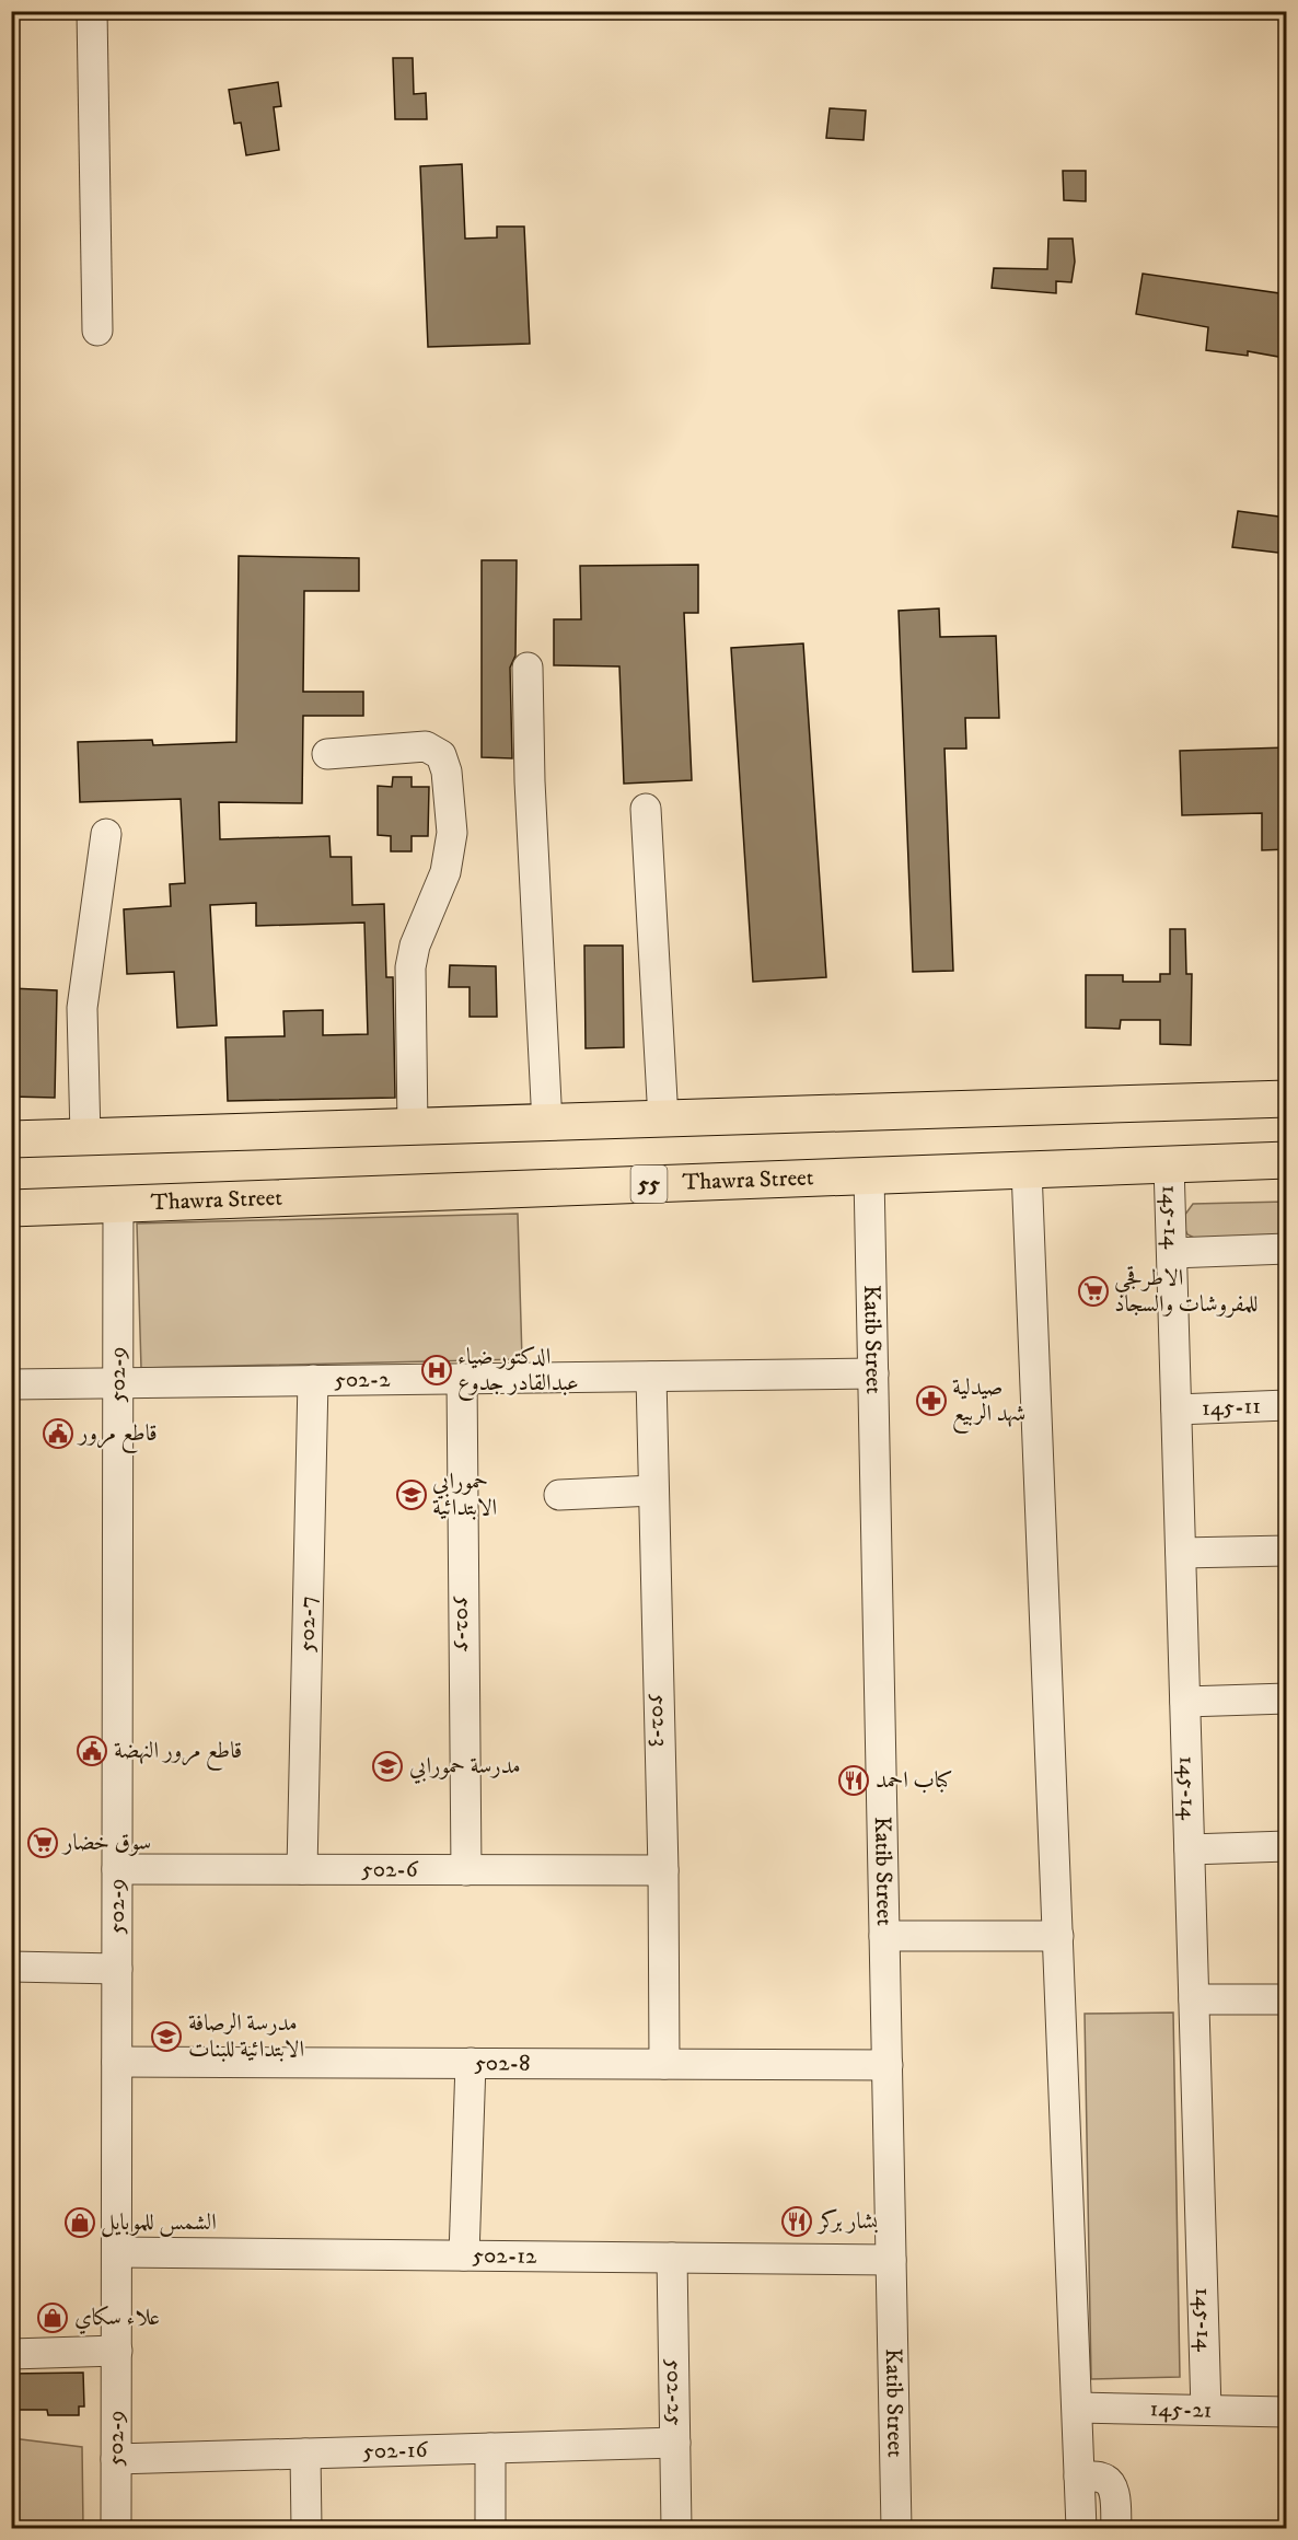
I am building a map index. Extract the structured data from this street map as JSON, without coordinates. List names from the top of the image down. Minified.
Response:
{"streets":{"main road":["Thawra Street","55"],"street":["145-14","Katib Street","502-9","502-2","145-11","502-5","502-7","502-3","502-6","502-8","502-12","502-25","145-21","502-16"]},"crossings":[["Thawra Street","145-14"],["Thawra Street","Katib Street"],["Thawra Street","502-9"],["145-14","145-11"],["145-14","145-21"],["Katib Street","502-2"],["Katib Street","502-8"],["Katib Street","502-12"],["502-9","502-2"],["502-9","502-6"],["502-9","502-8"],["502-9","502-12"],["502-9","502-16"],["502-2","502-5"],["502-2","502-7"],["502-2","502-3"],["502-5","502-6"],["502-7","502-6"],["502-3","502-6"],["502-3","502-8"],["502-12","502-25"],["502-25","502-16"]],"places":{"supermarket":["الاطرقجي للمفروشات والسجاد","سوق خضار"],"hospital":["الدكتور ضياء عبدالقادر جدوع"],"pharmacy":["صيدلية شهد الربيع"],"public building":["قاطع مرور","قاطع مرور النهضة"],"school or university":["حمورابي الابتدائية","مدرسة حمورابي","مدرسة الرصافة الابتدائية للبنات"],"restaurant":["كباب احمد","بشار بركر"],"shop":["الشمس للموبايل","علاء سكاي"]}}
